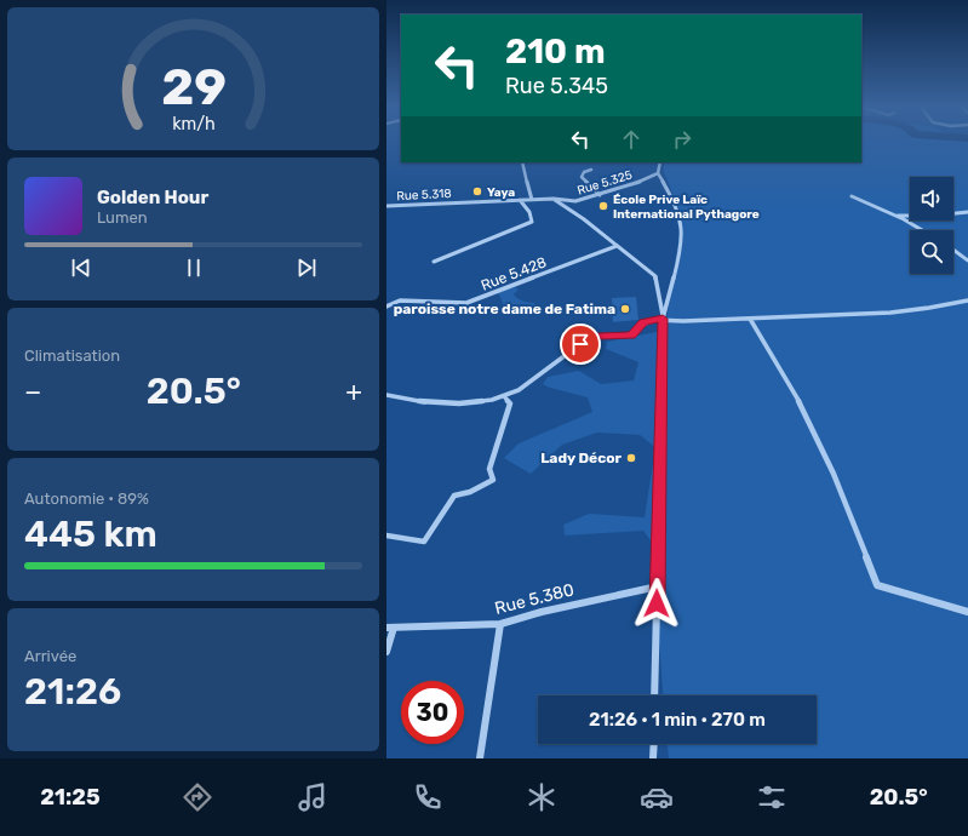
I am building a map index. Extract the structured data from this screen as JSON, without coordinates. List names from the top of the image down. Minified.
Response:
{"streets":{"street":["Rue 5.325","Rue 5.318","Rue 5.428","Rue 5.380"]},"crossings":[["Rue 5.325","Rue 5.318"]],"places":["Yaya","École Prive Laïc International Pythagore","paroisse notre dame de Fatima","Lady Décor"],"page":{"turn":["210 m","Rue 5.345"],"song":["Golden Hour","Lumen"],"tile":["Climatisation",["Autonomie · 89%","445 km"],["Arrivée","21:26"]],"heat":["−","20.5°","+"],"limit":"30","trip":"21:26 · 1 min · 270 m","tabs":["21:25","20.5°"],"gauge":["29","km/h"]}}
